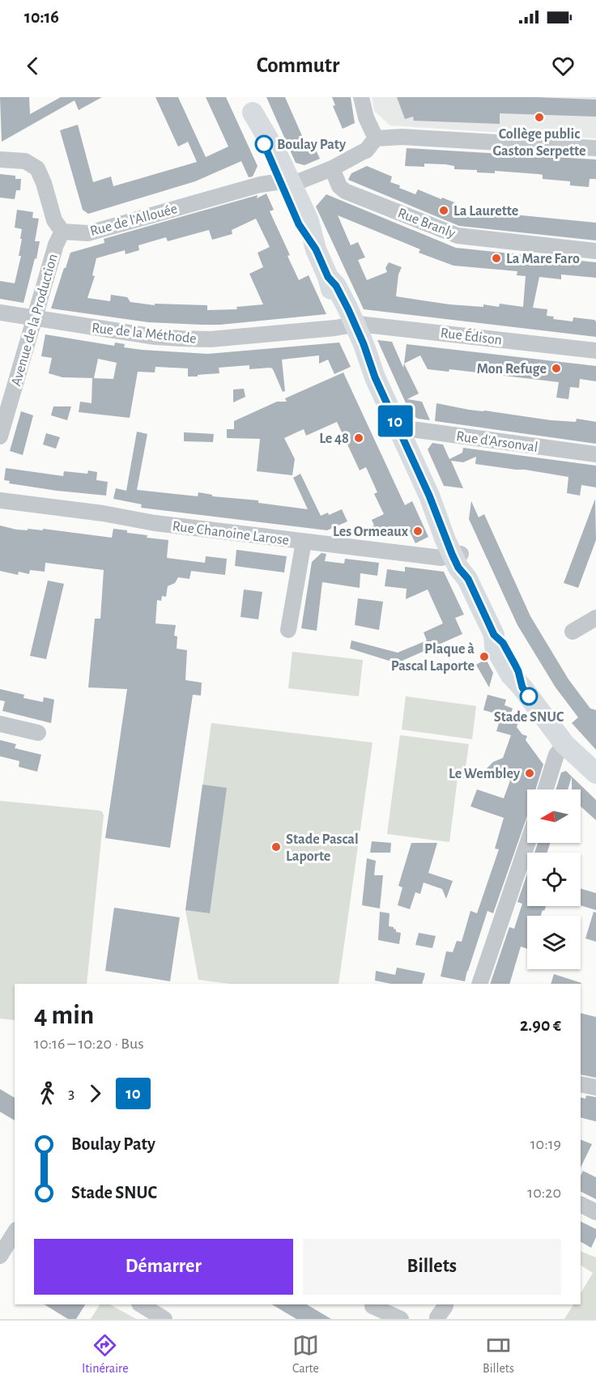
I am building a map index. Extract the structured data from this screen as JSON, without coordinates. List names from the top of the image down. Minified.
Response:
{"streets":{"street":["Rue de l'Allouée","Rue Branly","Avenue de la Production","Rue de la Méthode","Rue Édison","Rue d'Arsonval","Rue Chanoine Larose"]},"crossings":[["Rue de l'Allouée","Rue Branly"],["Rue de l'Allouée","Avenue de la Production"],["Avenue de la Production","Rue de la Méthode"],["Rue de la Méthode","Rue Édison"]],"places":["Collège public Gaston Serpette","Boulay Paty","La Laurette","La Mare Faro","Mon Refuge","Le 48","Les Ormeaux","Plaque à Pascal Laporte","Stade SNUC","Le Wembley","Stade Pascal Laporte"],"lines":["bus line 10"],"north":"left","page":{"status":"10:16","header":"Commutr","on_map":"10","heading":["4 min","10:16 – 10:20 · Bus","2.90 €"],"legs":["3","10"],"list":[{"name":"Boulay Paty","value":"10:19"},{"name":"Stade SNUC","value":"10:20"}],"buttons":["Démarrer","Billets"],"tabs":["Itinéraire","Carte","Billets"]}}
